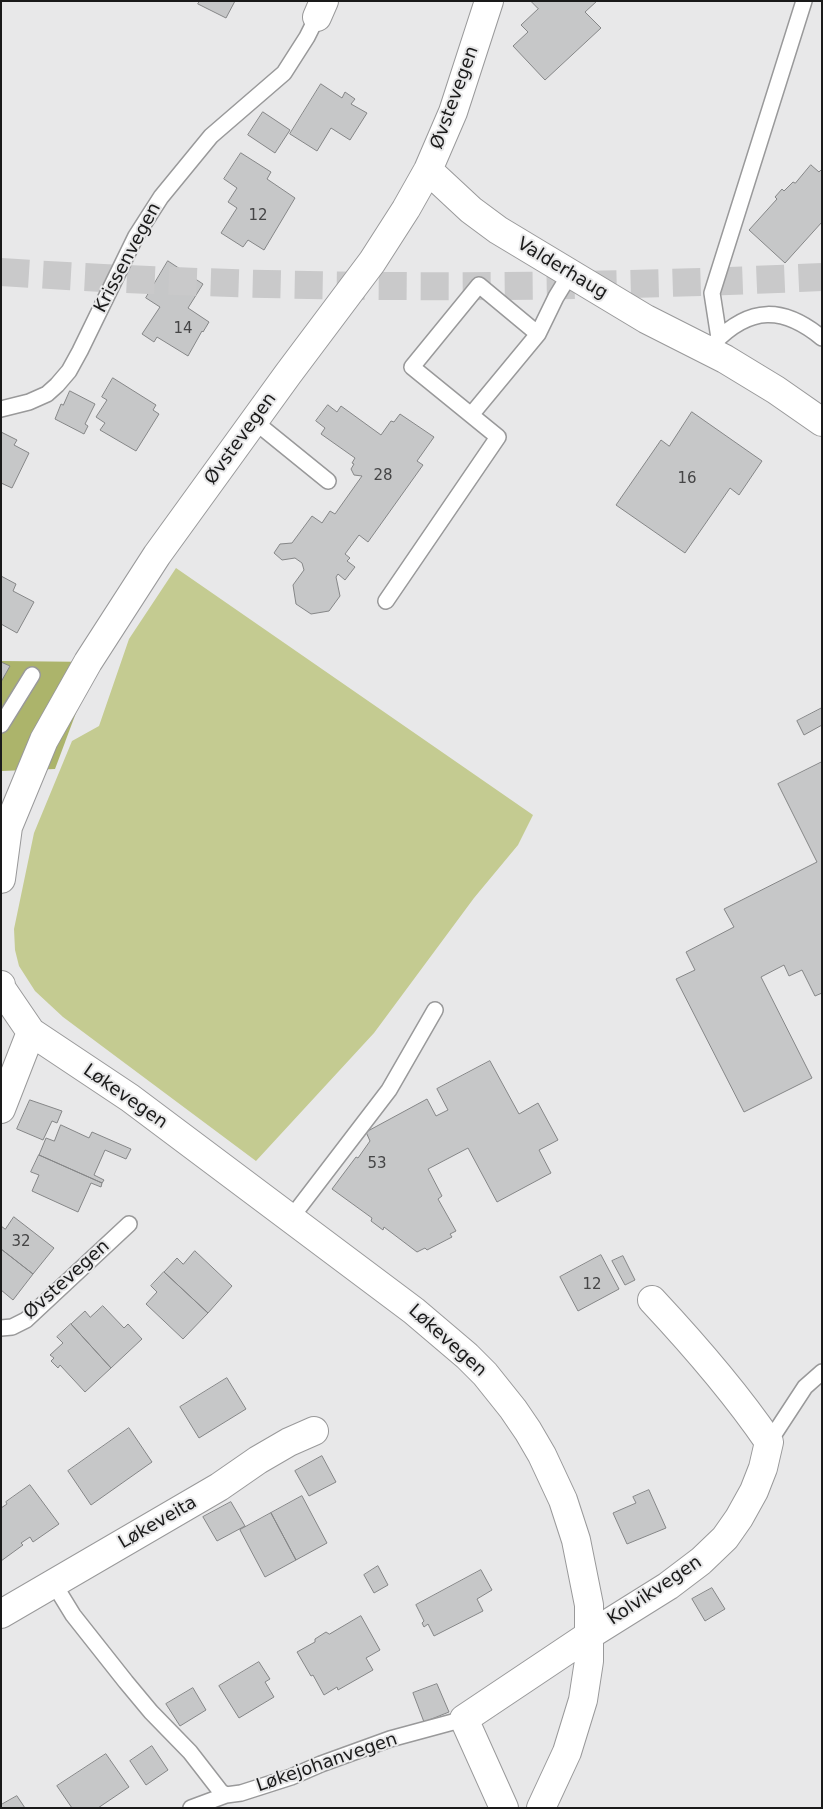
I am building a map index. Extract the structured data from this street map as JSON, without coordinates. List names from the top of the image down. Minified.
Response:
{"streets":{"street":["Øvstevegen","Valderhaug","Løkevegen","Løkeveita","Kolvikvegen"],"lane":["Krissenvegen","Løkejohanvegen"]},"crossings":[["Øvstevegen","Valderhaug"],["Løkevegen","Kolvikvegen"],["Kolvikvegen","Løkejohanvegen"]],"house_numbers":["12","14","28","16","53","32","12"]}
